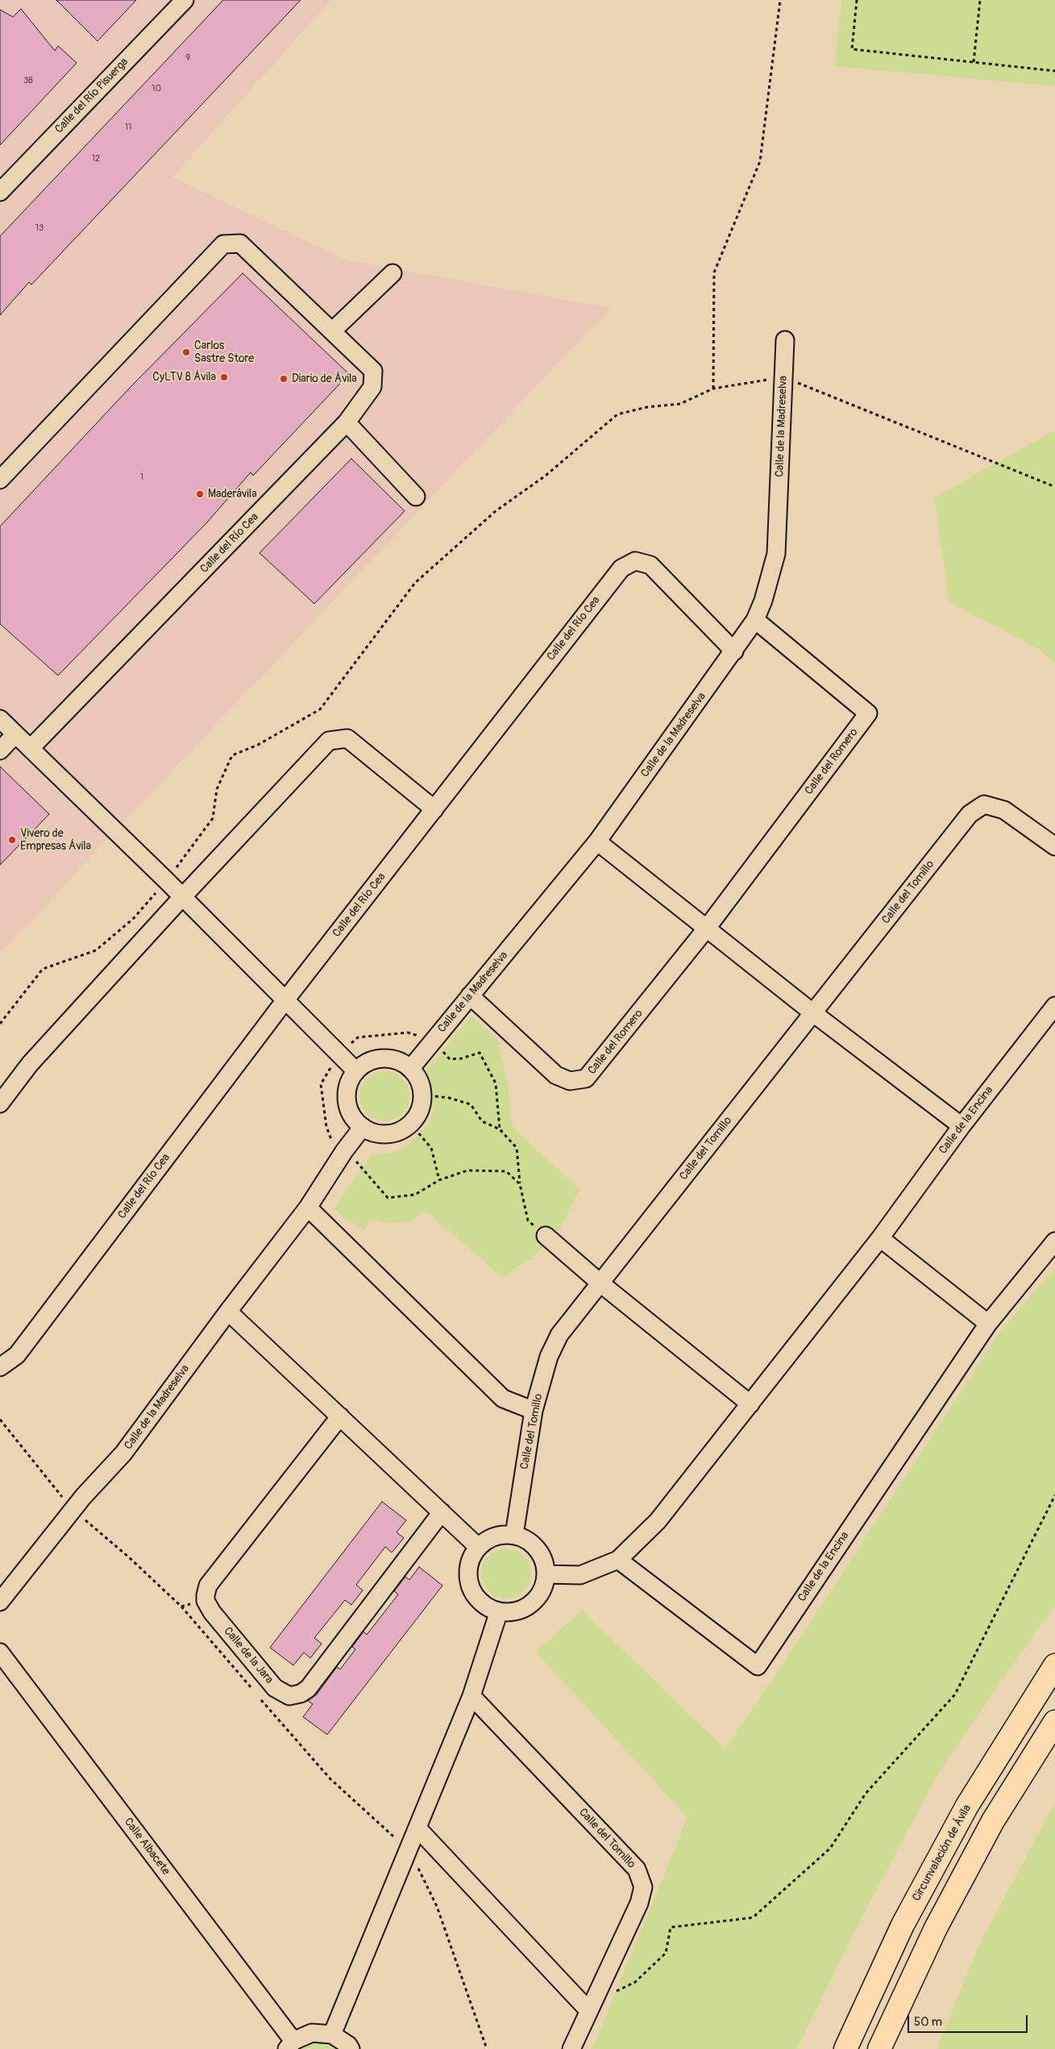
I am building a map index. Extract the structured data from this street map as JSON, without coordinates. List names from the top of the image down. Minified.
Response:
{"streets":{"highway":["Circunvalación de Ávila"],"street":["Calle del Río Pisuerga","Calle de la Madreselva","Calle del Río Cea","Calle del Romero","Calle del Tomillo","Calle de la Encina","Calle de la Jara","Calle Albacete"]},"crossings":[["Calle de la Madreselva","Calle del Río Cea"],["Calle de la Madreselva","Calle del Romero"],["Calle del Tomillo","Calle de la Encina"]],"places":["Carlos Sastre Store","CyLTV 8 Ávila","Diario de Ávila","Maderávila","Vivero de Empresas Ávila"],"house_numbers":["9","38","10","11","12","13","1"],"scale_bar":"50 m"}
